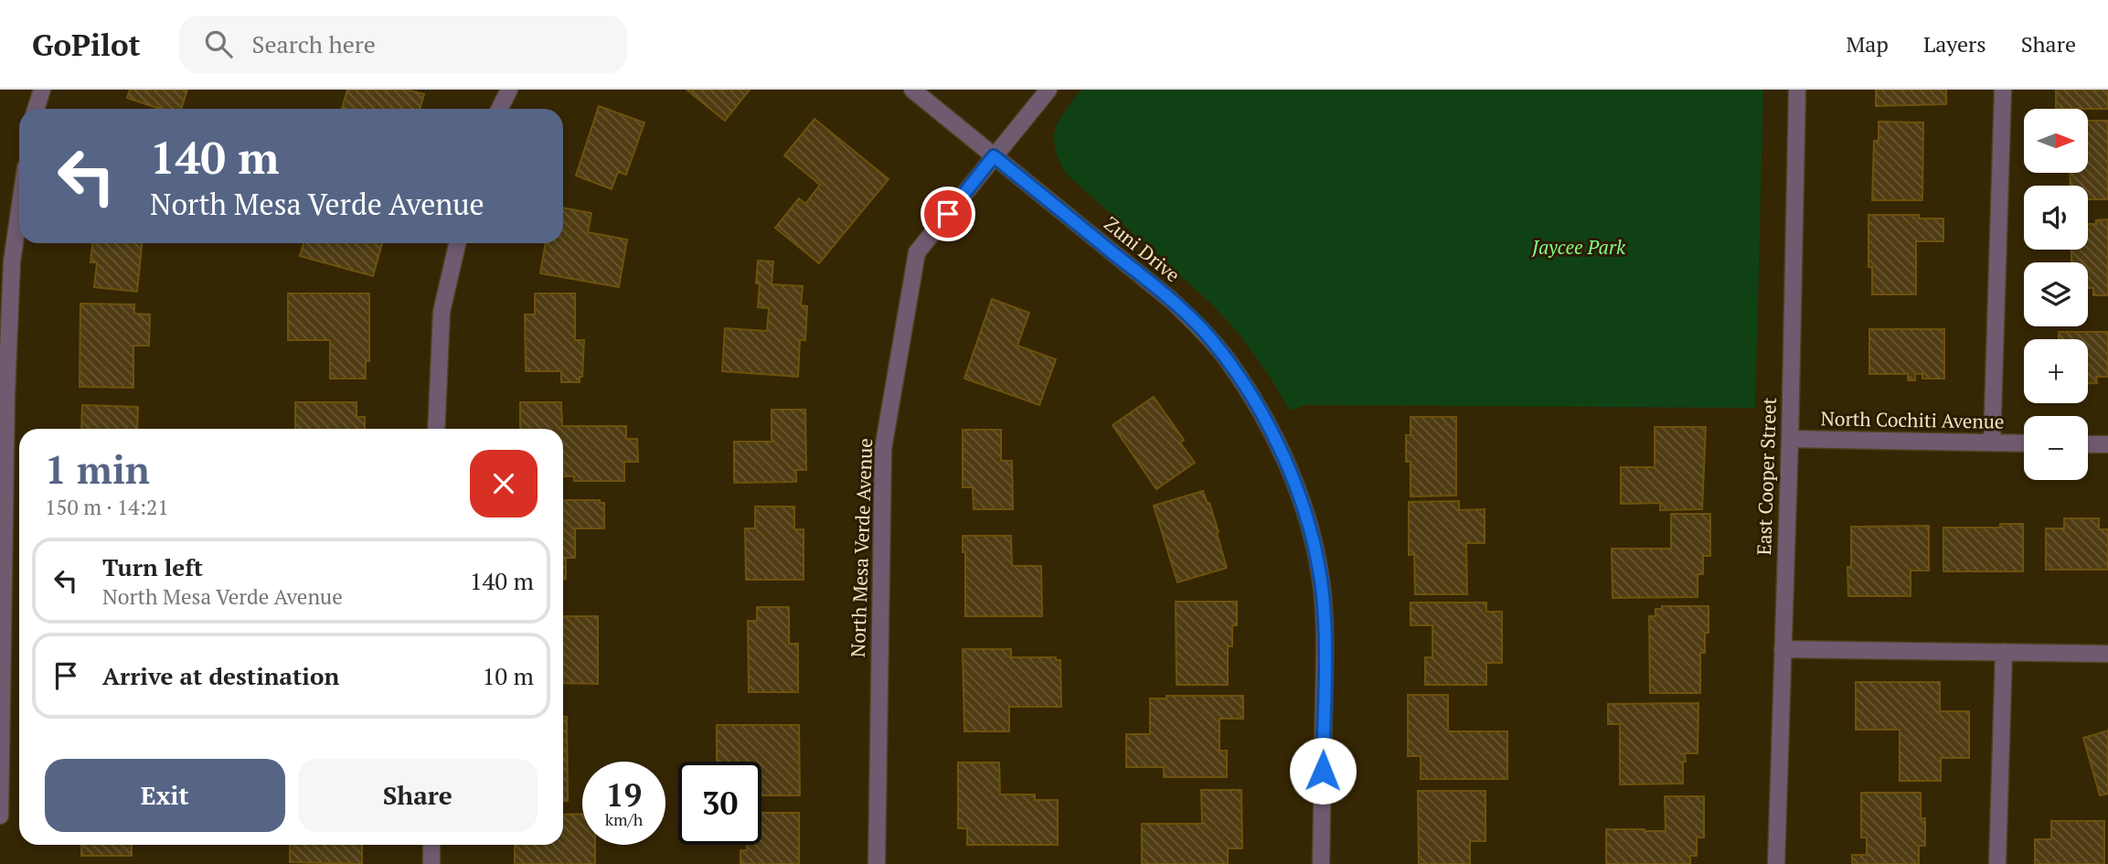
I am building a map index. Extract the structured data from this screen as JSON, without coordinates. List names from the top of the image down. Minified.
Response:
{"streets":{"street":["Zuni Drive","North Cochiti Avenue","East Cooper Street","North Mesa Verde Avenue"]},"crossings":[["Zuni Drive","North Mesa Verde Avenue"],["North Cochiti Avenue","East Cooper Street"]],"parks":["Jaycee Park"],"north":"right","page":{"header":"GoPilot","search":"Search here","nav":["Map","Layers","Share"],"map_buttons":["+","−"],"turn":["140 m","North Mesa Verde Avenue"],"heading":["1 min","150 m · 14:21"],"list":[{"name":"Turn left","note":"North Mesa Verde Avenue","value":"140 m"},{"name":"Arrive at destination","value":"10 m"}],"buttons":["Exit","Share"],"speed":"19 km/h","limit":"30"}}
